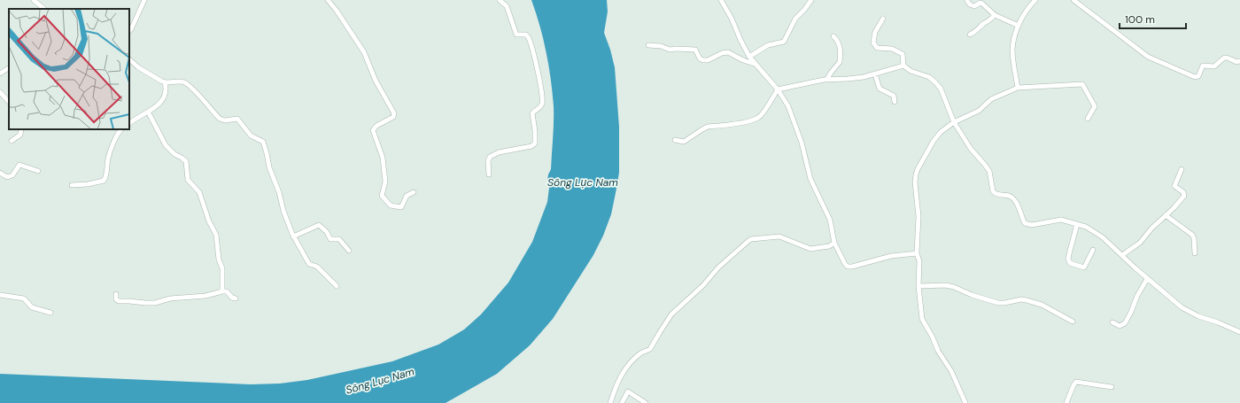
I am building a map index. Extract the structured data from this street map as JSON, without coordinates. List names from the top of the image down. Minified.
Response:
{"water":["Sông Lục Nam"],"scale_bar":"100 m"}
